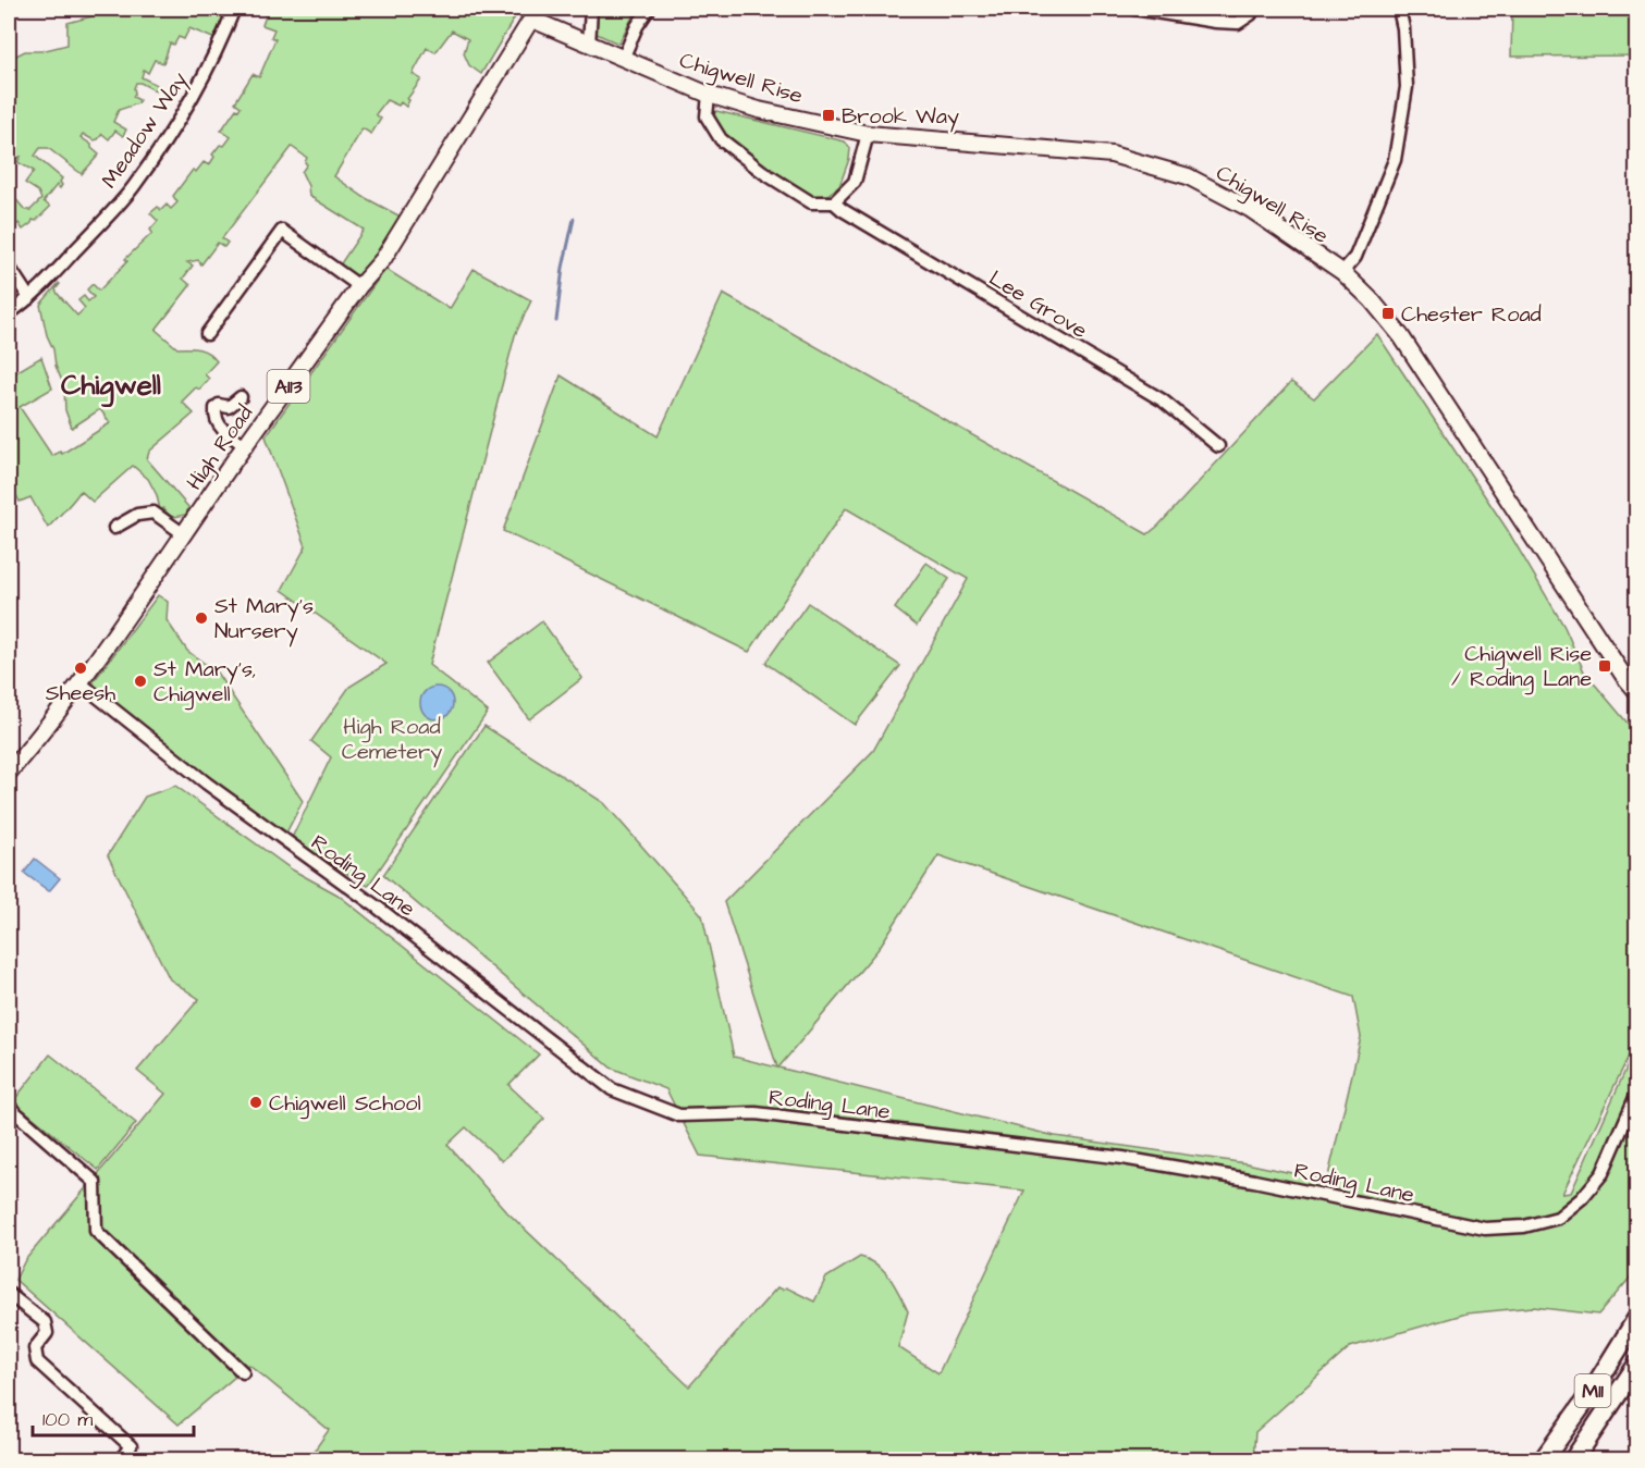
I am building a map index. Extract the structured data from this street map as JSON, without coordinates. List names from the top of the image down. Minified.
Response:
{"streets":{"highway":["M11"],"main road":["Chigwell Rise","A113","High Road"],"street":["Meadow Way","Lee Grove","Roding Lane"]},"crossings":[["Chigwell Rise","Lee Grove"],["Chigwell Rise","High Road"],["High Road","Roding Lane"]],"districts":["Chigwell"],"parks":["High Road Cemetery"],"places":{"transit":["Brook Way","Chester Road","Chigwell Rise / Roding Lane"],"other":["St Mary's Nursery","Sheesh","St Mary's, Chigwell","Chigwell School"]},"scale_bar":"100 m"}
